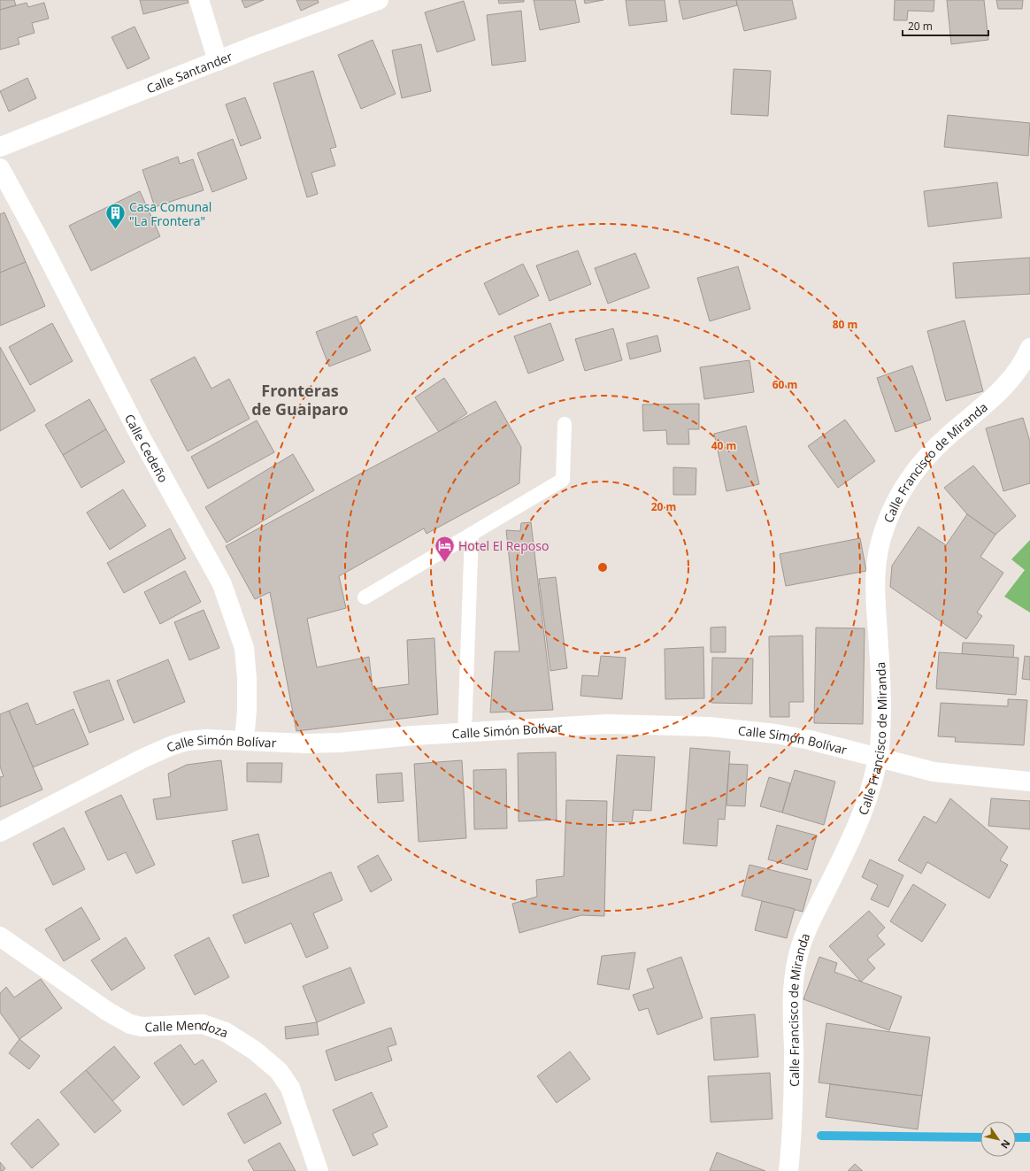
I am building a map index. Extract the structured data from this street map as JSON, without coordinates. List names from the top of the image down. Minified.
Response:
{"streets":{"street":["Calle Santander","Calle Cedeño","Calle Francisco de Miranda","Calle Simón Bolívar","Calle Mendoza"]},"crossings":[["Calle Cedeño","Calle Simón Bolívar"],["Calle Francisco de Miranda","Calle Simón Bolívar"]],"districts":["Fronteras de Guaiparo"],"places":{"building":["Casa Comunal \"La Frontera\""],"hotel":["Hotel El Reposo"]},"scale_bar":"20 m","north":"bottom right","rings":["80 m","60 m","40 m","20 m"]}
